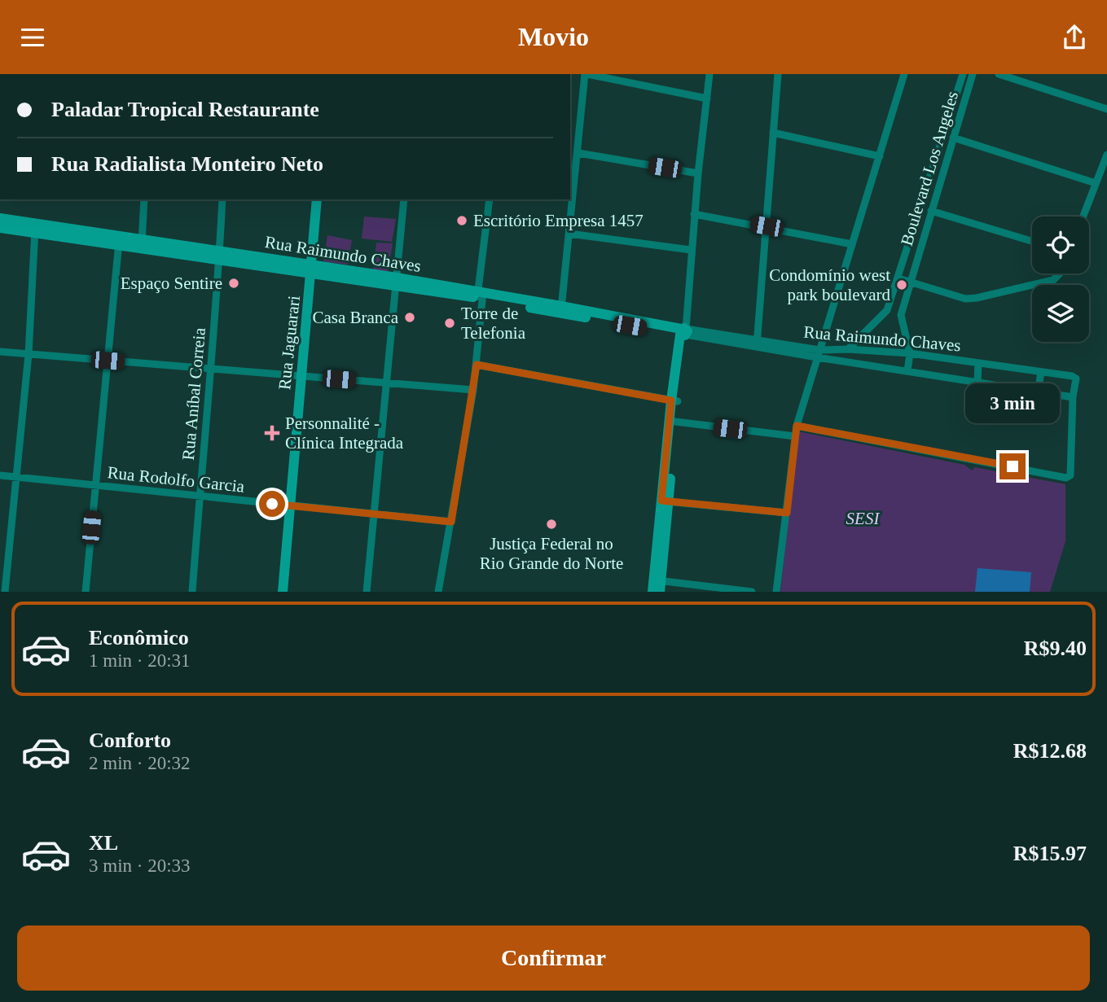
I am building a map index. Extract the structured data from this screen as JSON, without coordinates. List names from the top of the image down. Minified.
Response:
{"streets":{"main road":["Rua Raimundo Chaves","Rua Jaguarari"],"street":["Boulevard Los Angeles","Rua Aníbal Correia","Rua Rodolfo Garcia"]},"crossings":[["Boulevard Los Angeles","Rua Raimundo Chaves"],["Rua Raimundo Chaves","Rua Jaguarari"],["Rua Raimundo Chaves","Rua Aníbal Correia"],["Rua Jaguarari","Rua Rodolfo Garcia"],["Rua Aníbal Correia","Rua Rodolfo Garcia"]],"parks":["SESI"],"places":{"other":["Escritório Empresa 1457","Espaço Sentire","Condomínio west park boulevard","Casa Branca","Torre de Telefonia","Justiça Federal no Rio Grande do Norte"],"health":["Personnalité - Clínica Integrada"]},"page":{"header":"Movio","banner":["Paladar Tropical Restaurante","Rua Radialista Monteiro Neto"],"bubble":"3 min","list":[{"name":"Econômico","note":"1 min · 20:31","value":"R$9.40"},{"name":"Conforto","note":"2 min · 20:32","value":"R$12.68"},{"name":"XL","note":"3 min · 20:33","value":"R$15.97"}],"buttons":"Confirmar"}}
